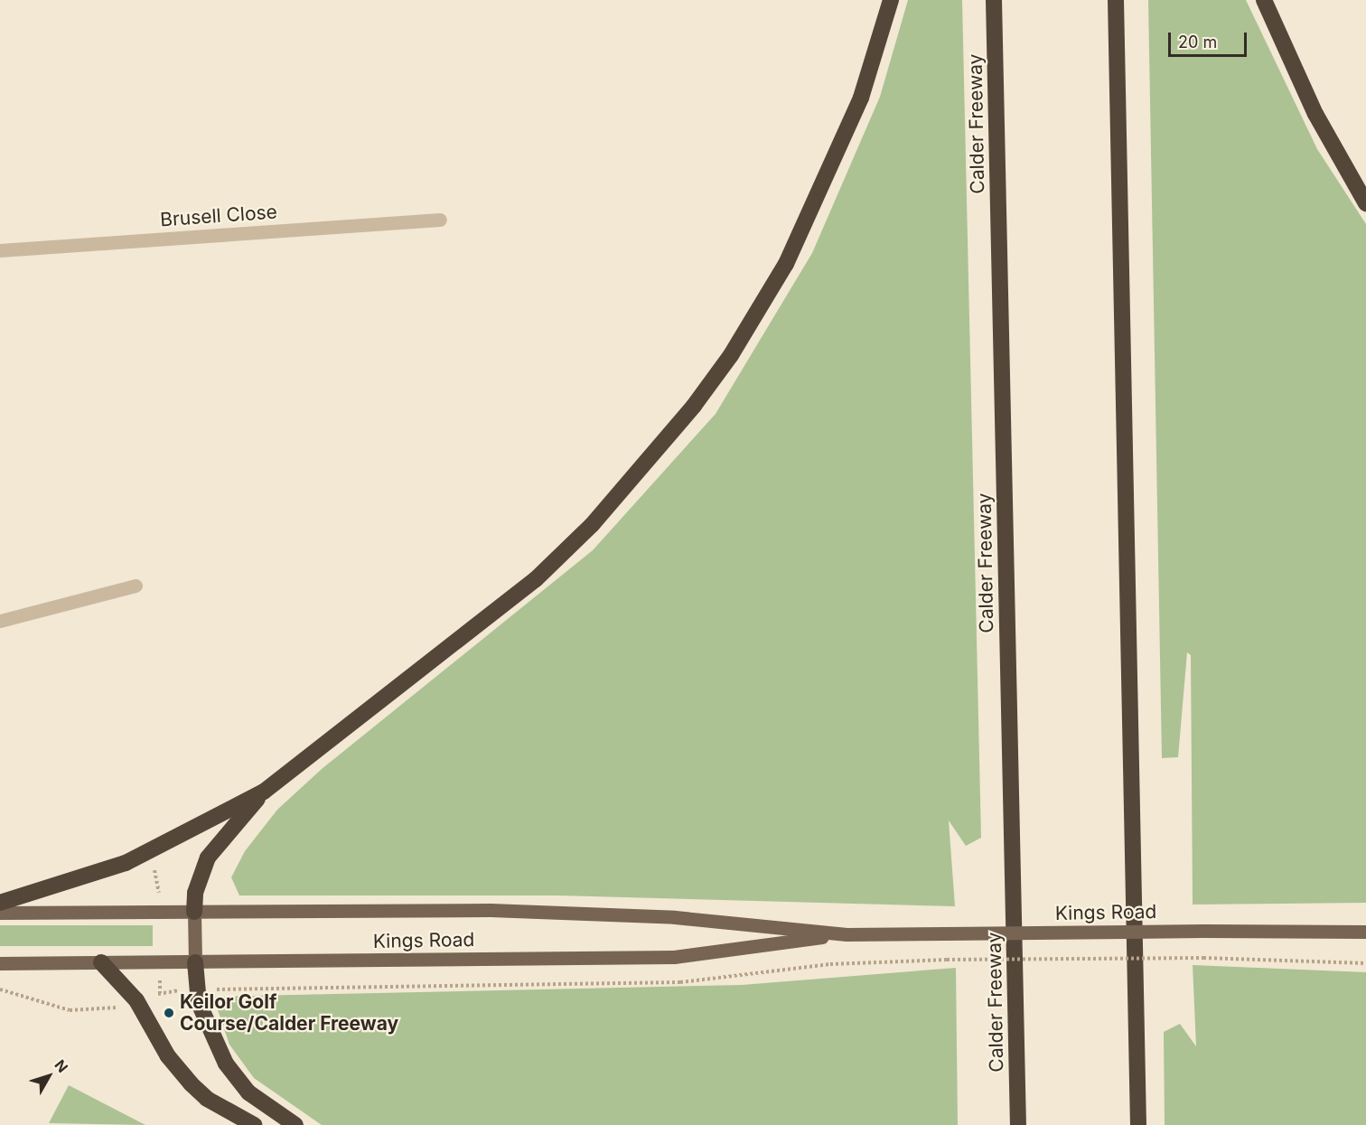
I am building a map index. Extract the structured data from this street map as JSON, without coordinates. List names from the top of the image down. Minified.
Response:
{"streets":{"highway":["Calder Freeway"],"main road":["Kings Road"],"street":["Brusell Close"]},"places":["Keilor Golf Course/Calder Freeway"],"scale_bar":"20 m","north":"top right"}
